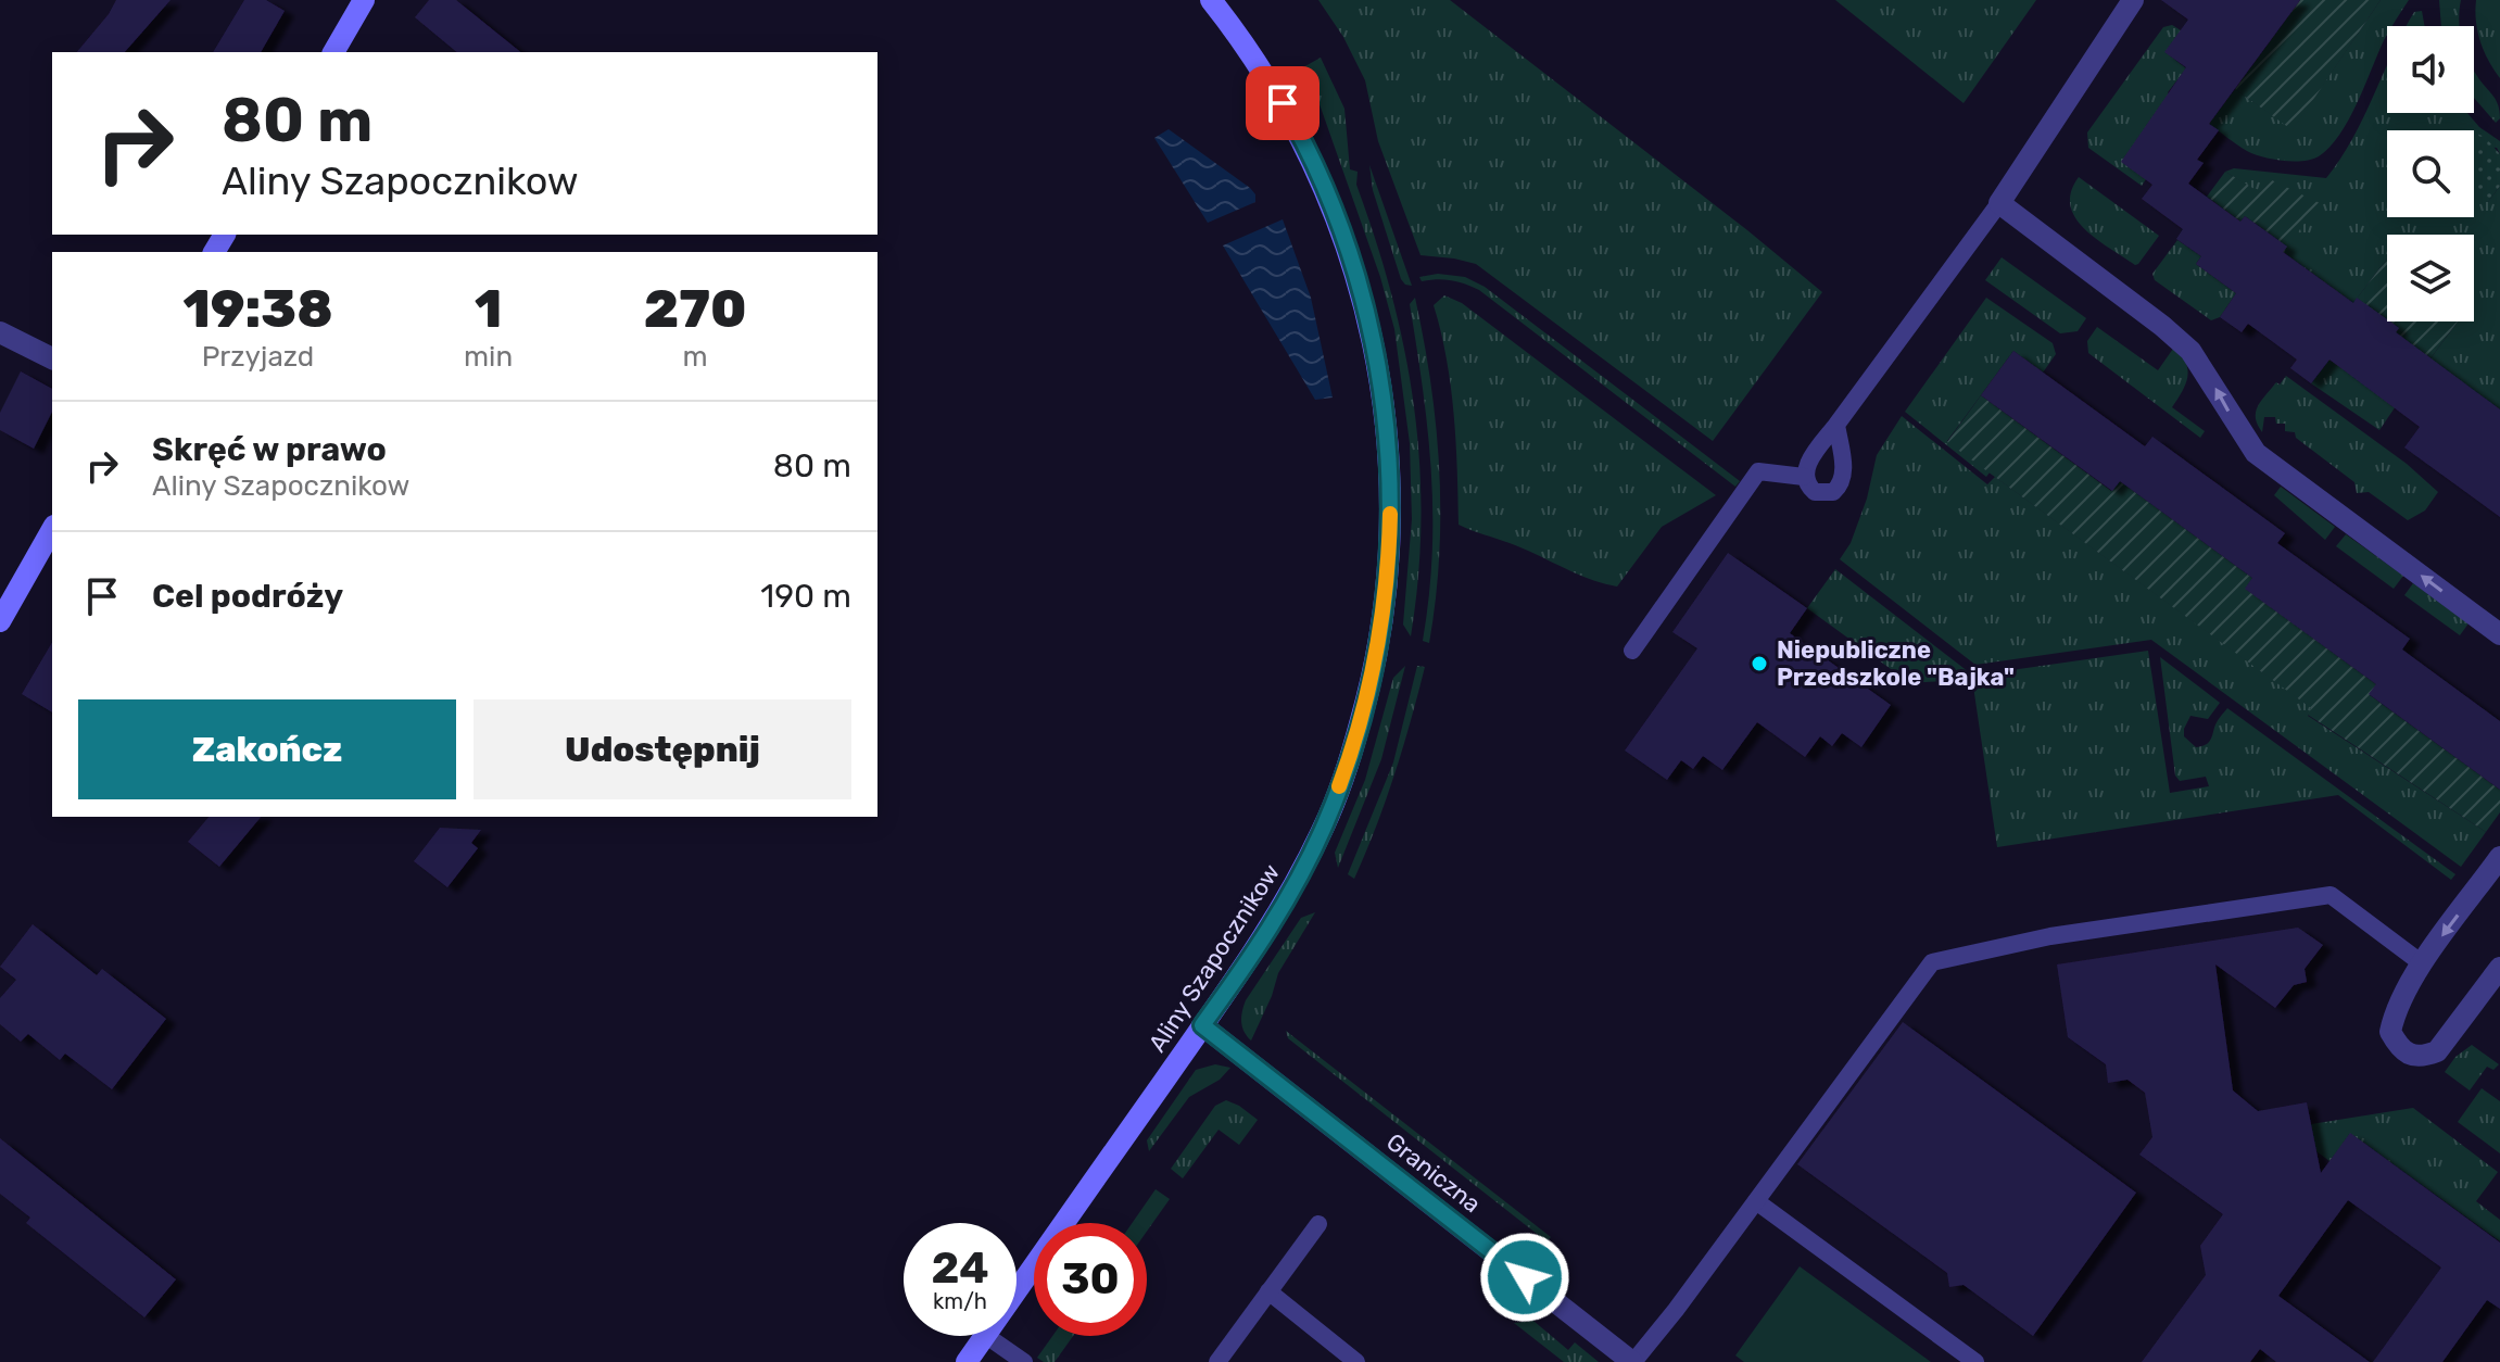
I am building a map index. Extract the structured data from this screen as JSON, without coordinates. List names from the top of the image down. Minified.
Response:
{"streets":{"street":["Aliny Szapocznikow","Graniczna"]},"crossings":[["Aliny Szapocznikow","Graniczna"]],"places":["Niepubliczne Przedszkole \"Bajka\""],"page":{"turn":["80 m","Aliny Szapocznikow"],"eta":["19:38","Przyjazd","1","min","270","m"],"list":[{"name":"Skręć w prawo","note":"Aliny Szapocznikow","value":"80 m"},{"name":"Cel podróży","value":"190 m"}],"buttons":["Zakończ","Udostępnij"],"speed":"24 km/h","limit":"30"}}
